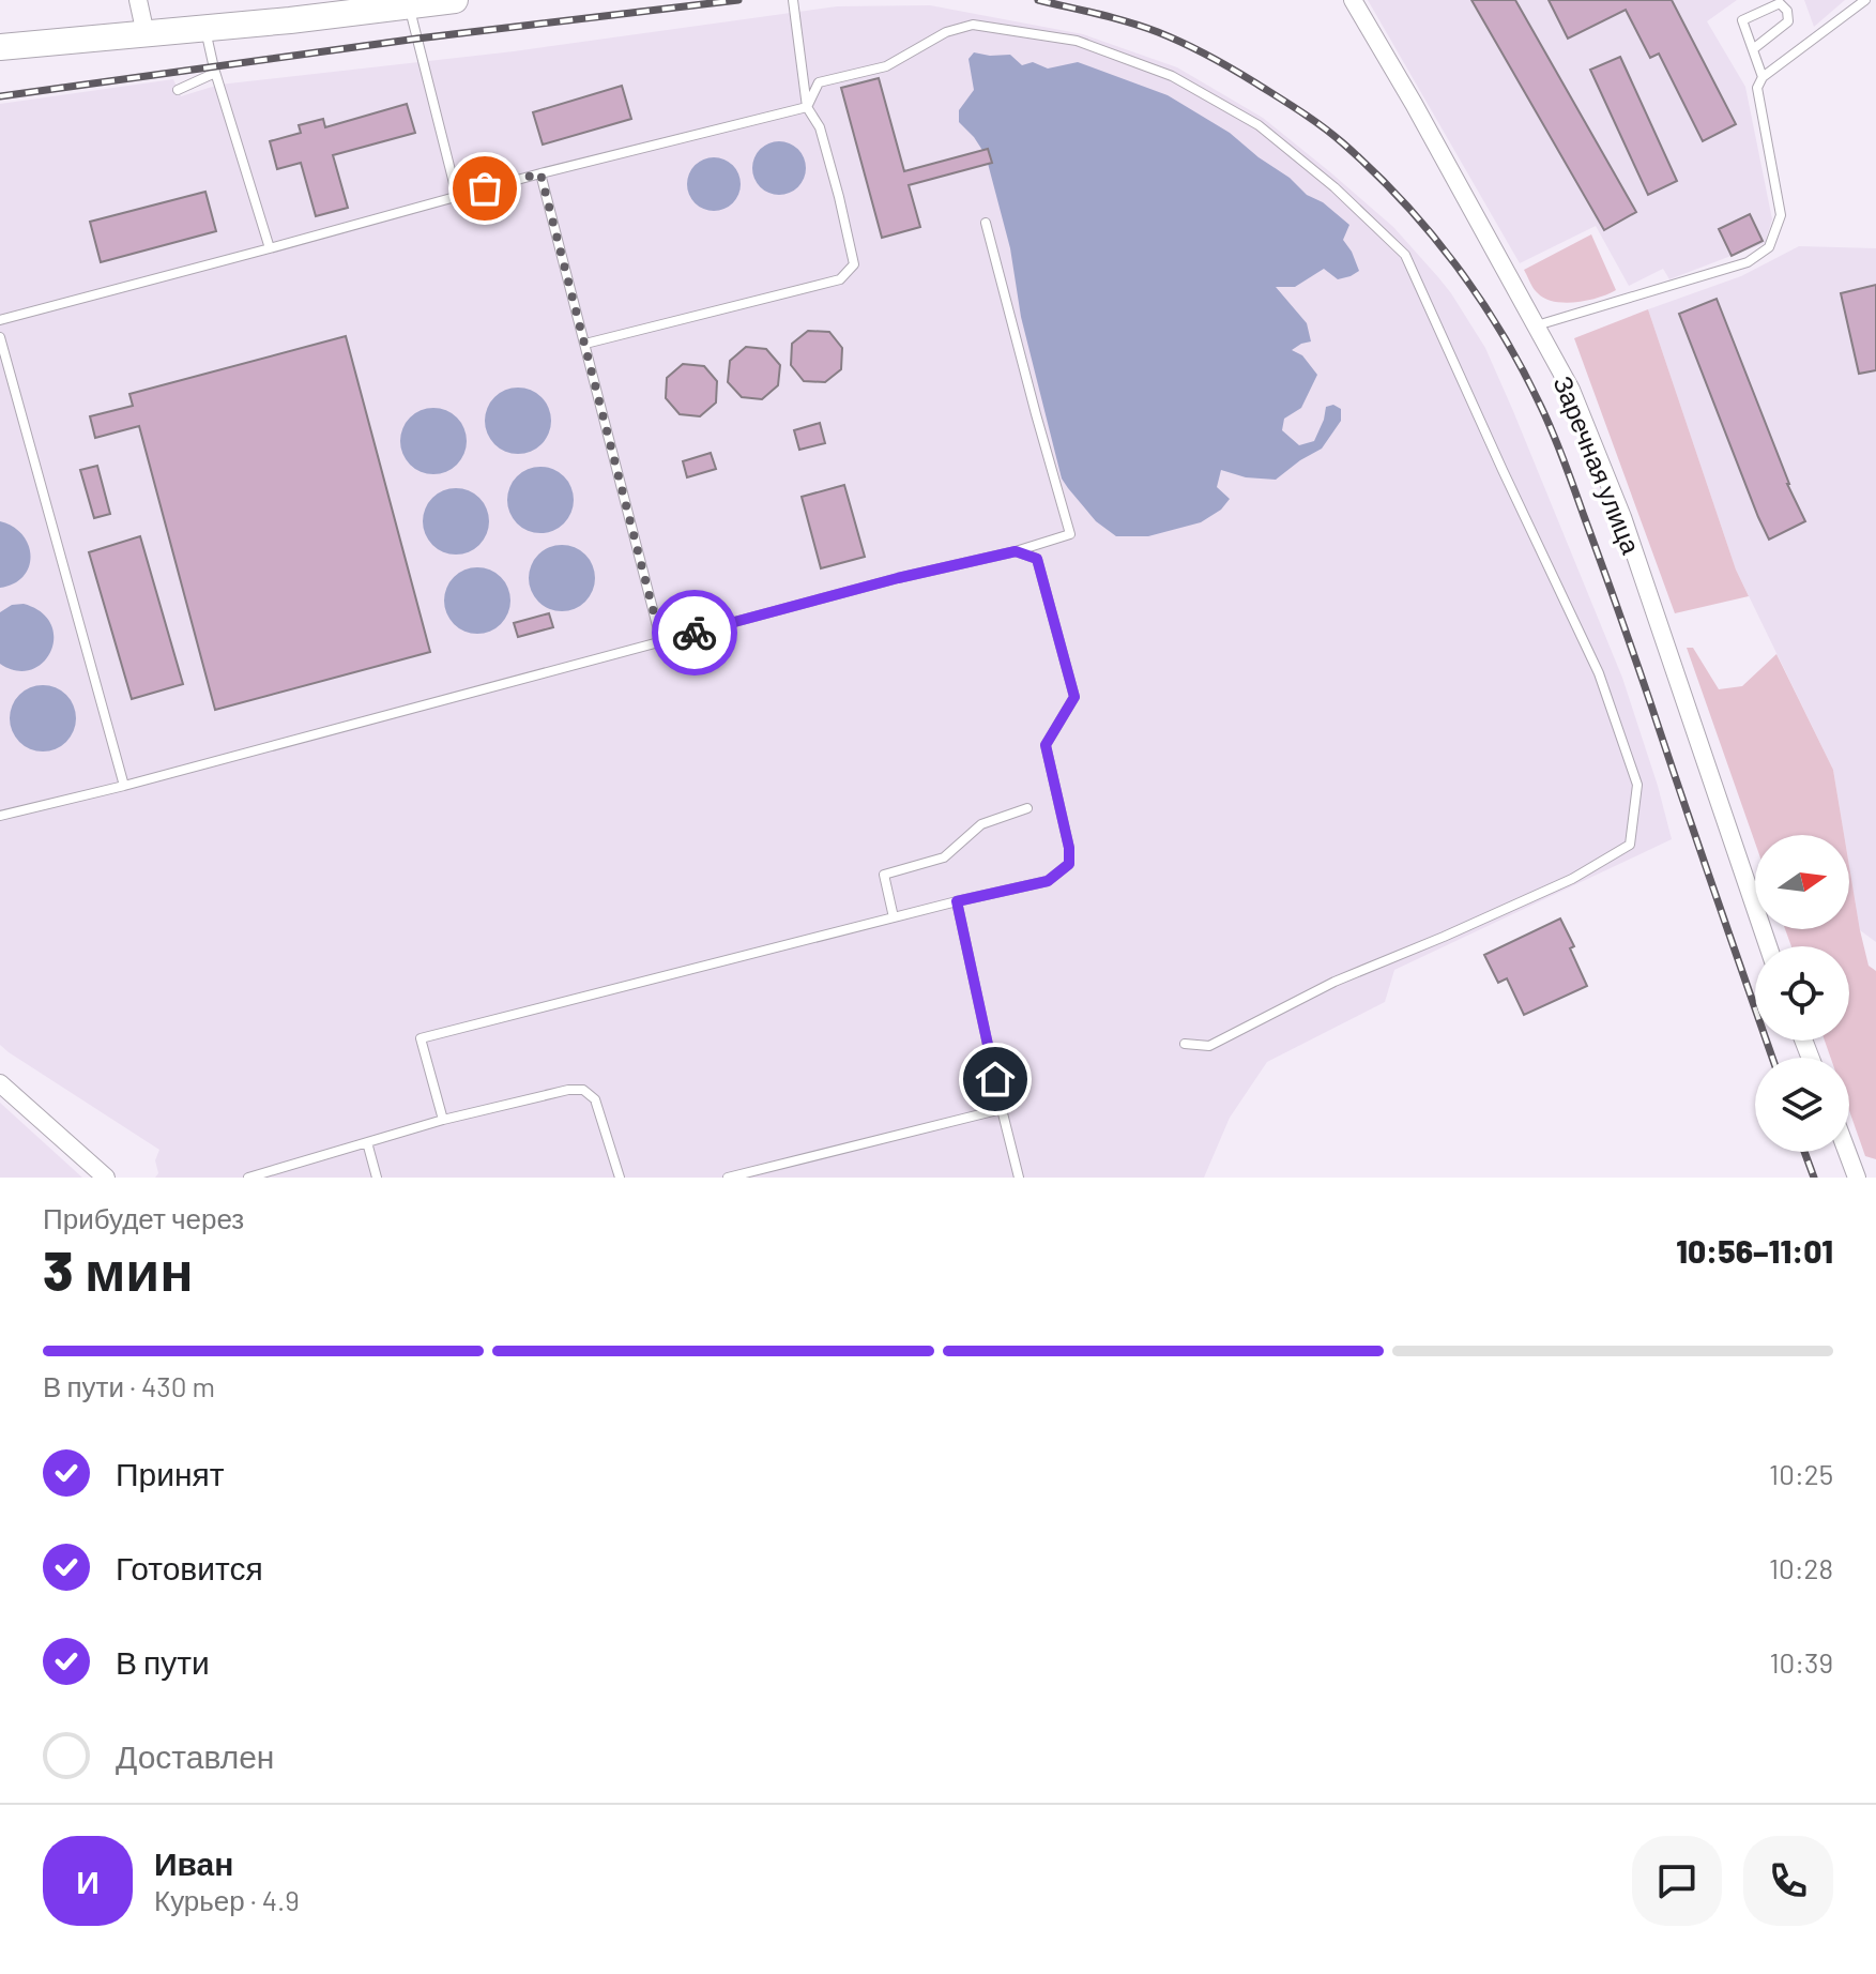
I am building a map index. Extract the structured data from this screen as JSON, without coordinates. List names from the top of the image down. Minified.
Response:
{"streets":{"street":["Заречная улица"]},"north":"right","page":{"heading":["3 мин","Прибудет через","10:56–11:01"],"panel":["Иван","Курьер · 4.9"],"bar":"В пути · 430 m","list":[["Принят","10:25"],["Готовится","10:28"],["В пути","10:39"],"Доставлен"],"round":"И"}}
